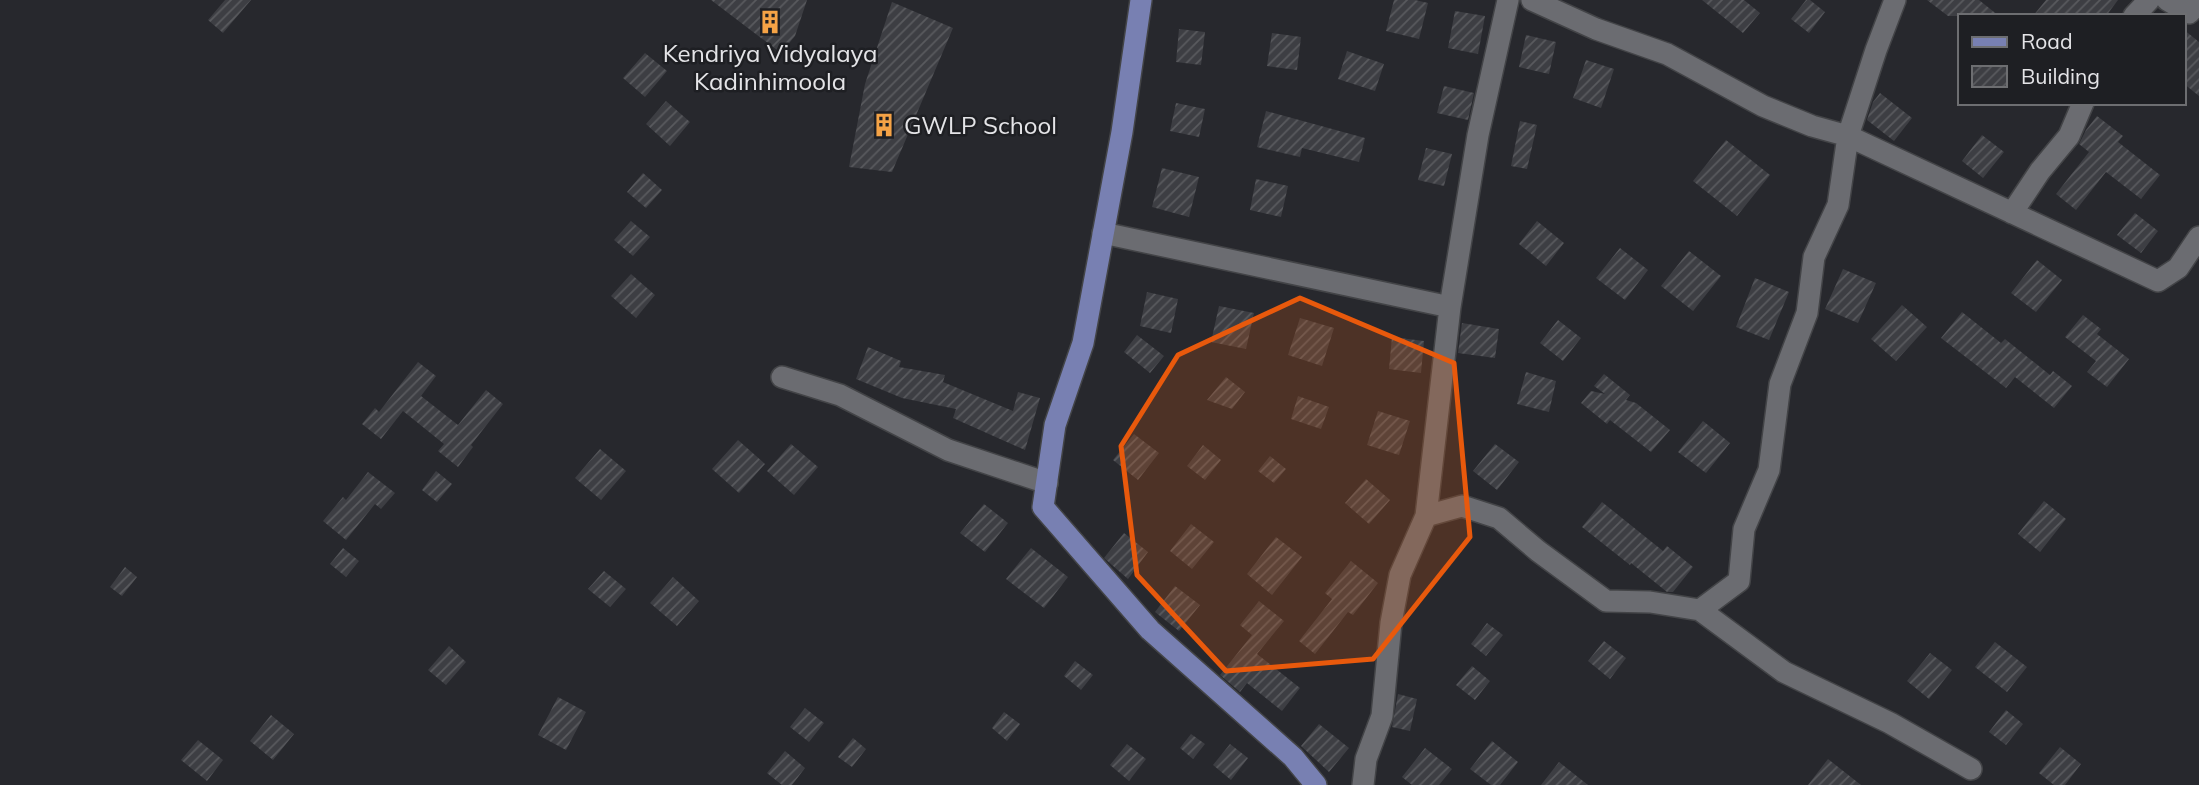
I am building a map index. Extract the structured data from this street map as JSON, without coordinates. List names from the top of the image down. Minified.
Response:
{"places":{"building":["Kendriya Vidyalaya Kadinhimoola","GWLP School"]},"legend":["Road","Building"]}
